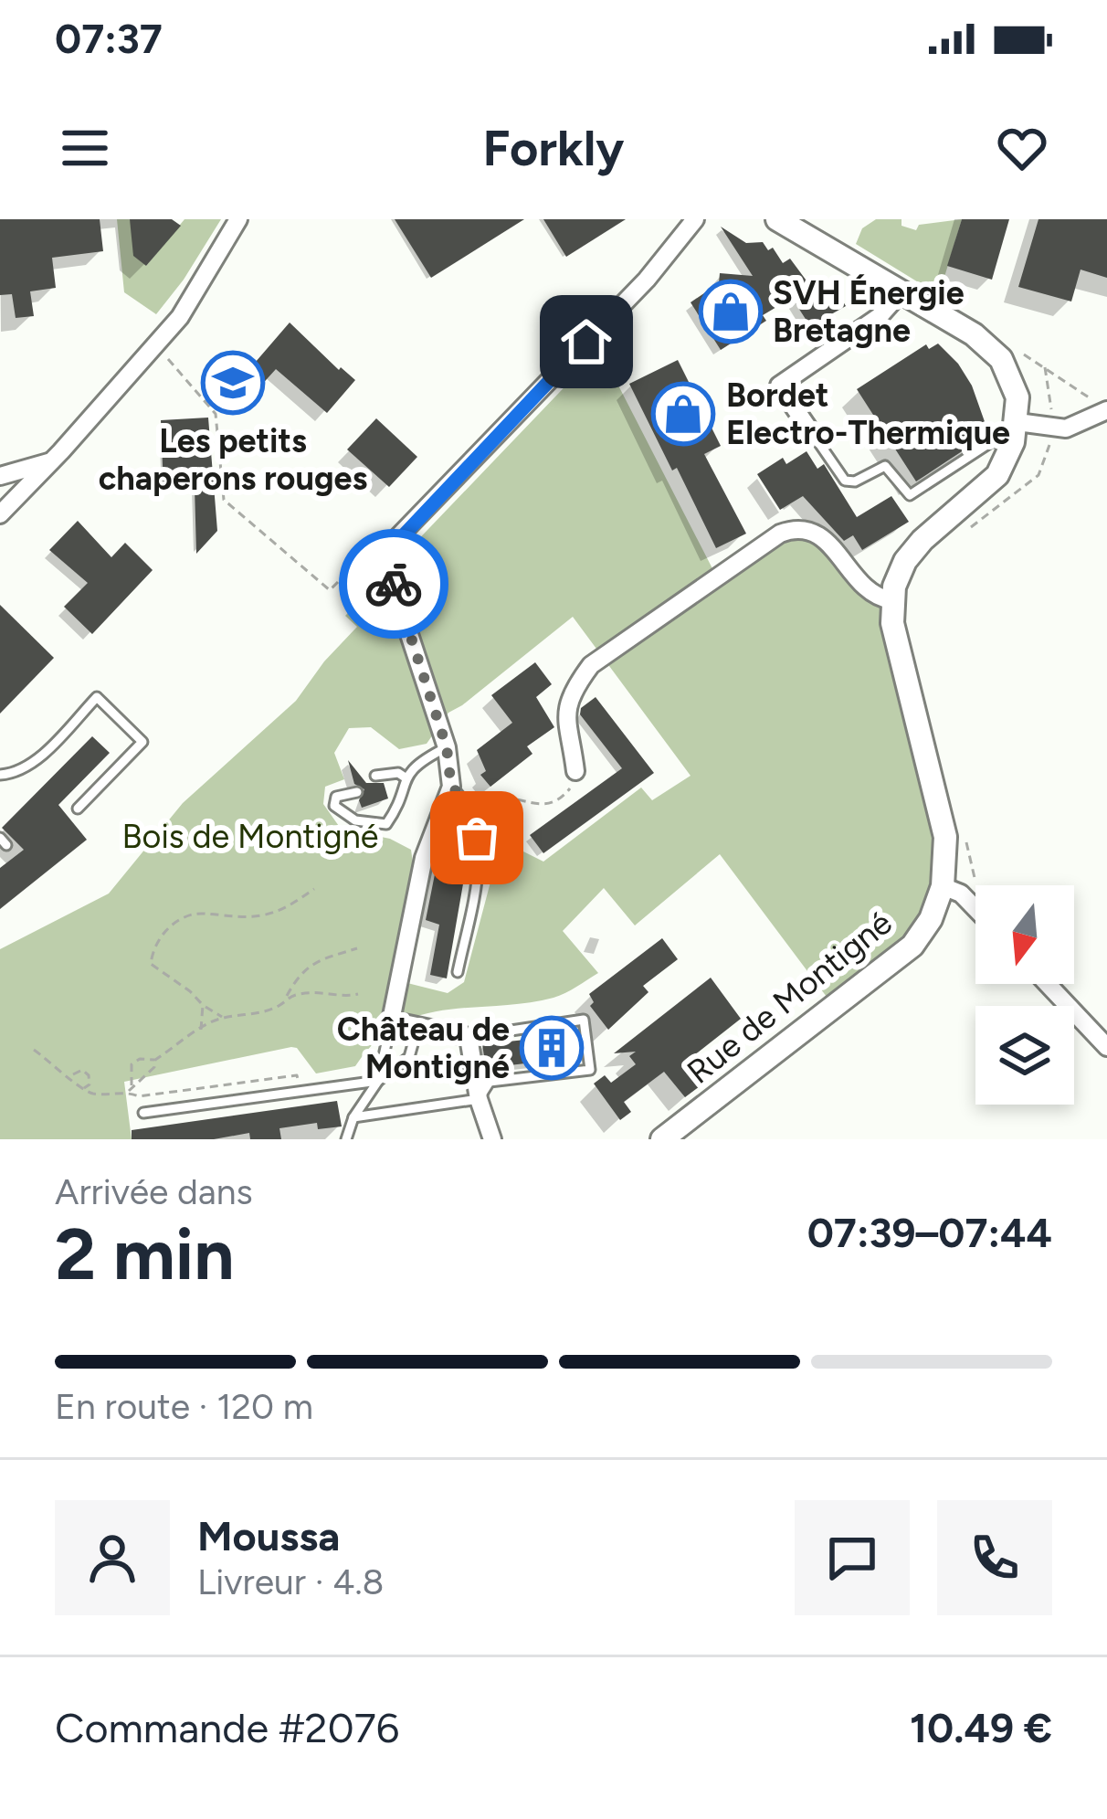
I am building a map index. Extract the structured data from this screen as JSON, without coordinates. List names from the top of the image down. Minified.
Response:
{"streets":{"street":["Rue de Montigné"]},"parks":["Bois de Montigné"],"places":{"shop":["SVH Énergie Bretagne","Bordet Electro-Thermique"],"school or university":["Les petits chaperons rouges"],"building":["Château de Montigné"]},"north":"bottom","page":{"status":"07:37","header":"Forkly","heading":["2 min","Arrivée dans","07:39–07:44"],"panel":["Moussa","Livreur · 4.8","Commande #2076","10.49 €"],"bar":"En route · 120 m"}}
